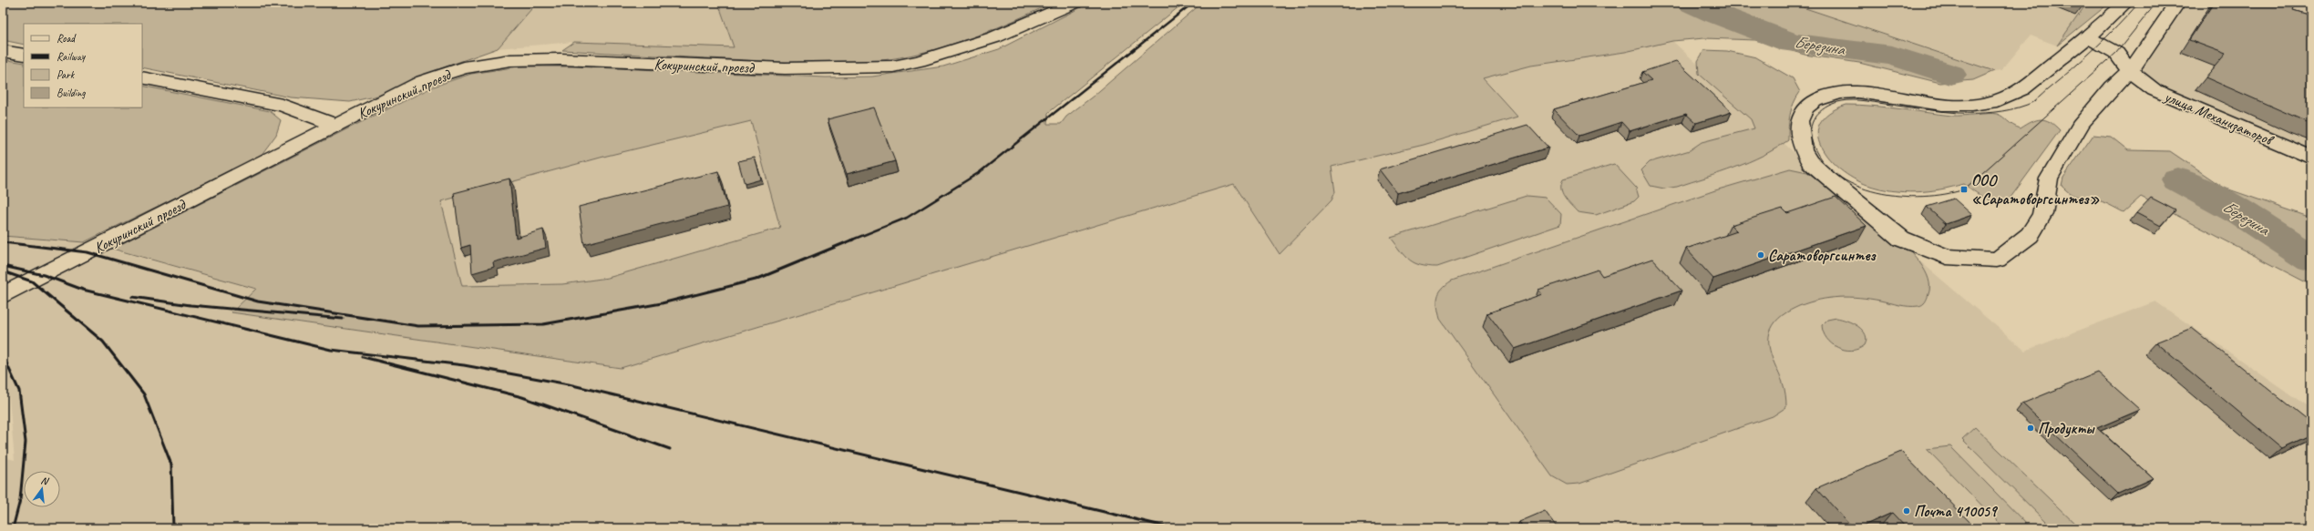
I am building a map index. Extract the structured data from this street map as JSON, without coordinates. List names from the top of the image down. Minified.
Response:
{"streets":{"street":["Кокуринский проезд","улица Механизаторов"]},"water":["Березина"],"places":{"transit":["ООО «Саратоворгсинтез»"],"other":["Саратоворгсинтез","Продукты","Почта 410059"]},"legend":["Road","Railway","Park","Building"],"north":"top"}
